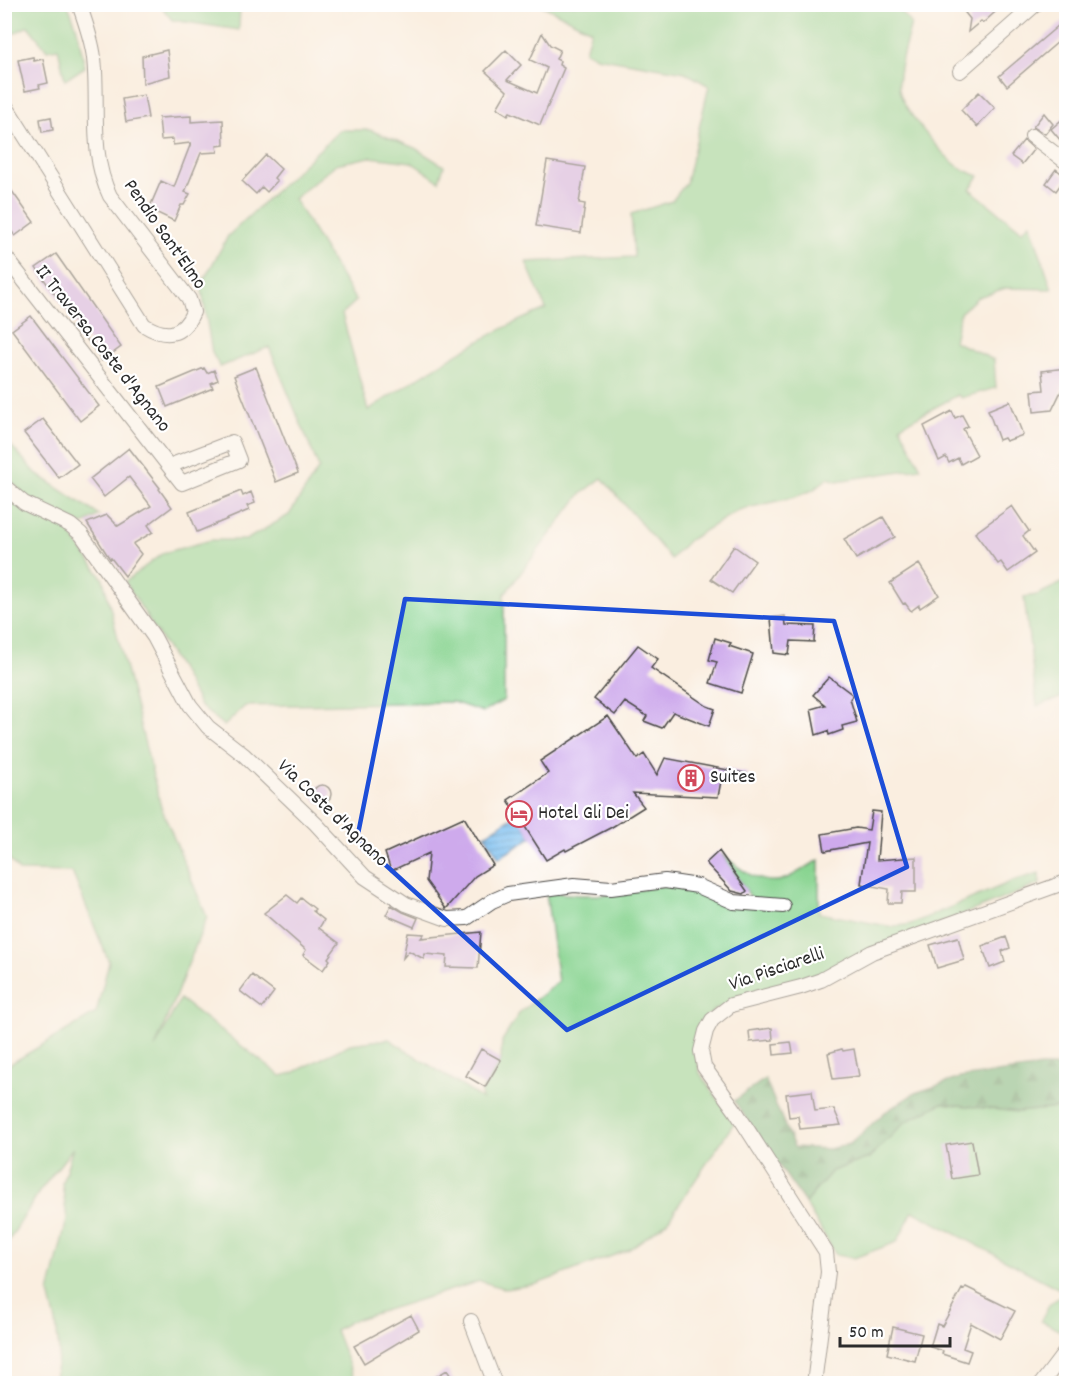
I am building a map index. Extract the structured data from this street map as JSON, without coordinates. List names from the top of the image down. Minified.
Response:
{"streets":{"street":["Pendio Sant'Elmo","II Traversa Coste d'Agnano","Via Coste d'Agnano","Via Pisciarelli"]},"places":{"building":["Suites"],"hotel":["Hotel Gli Dei"]},"scale_bar":"50 m"}
